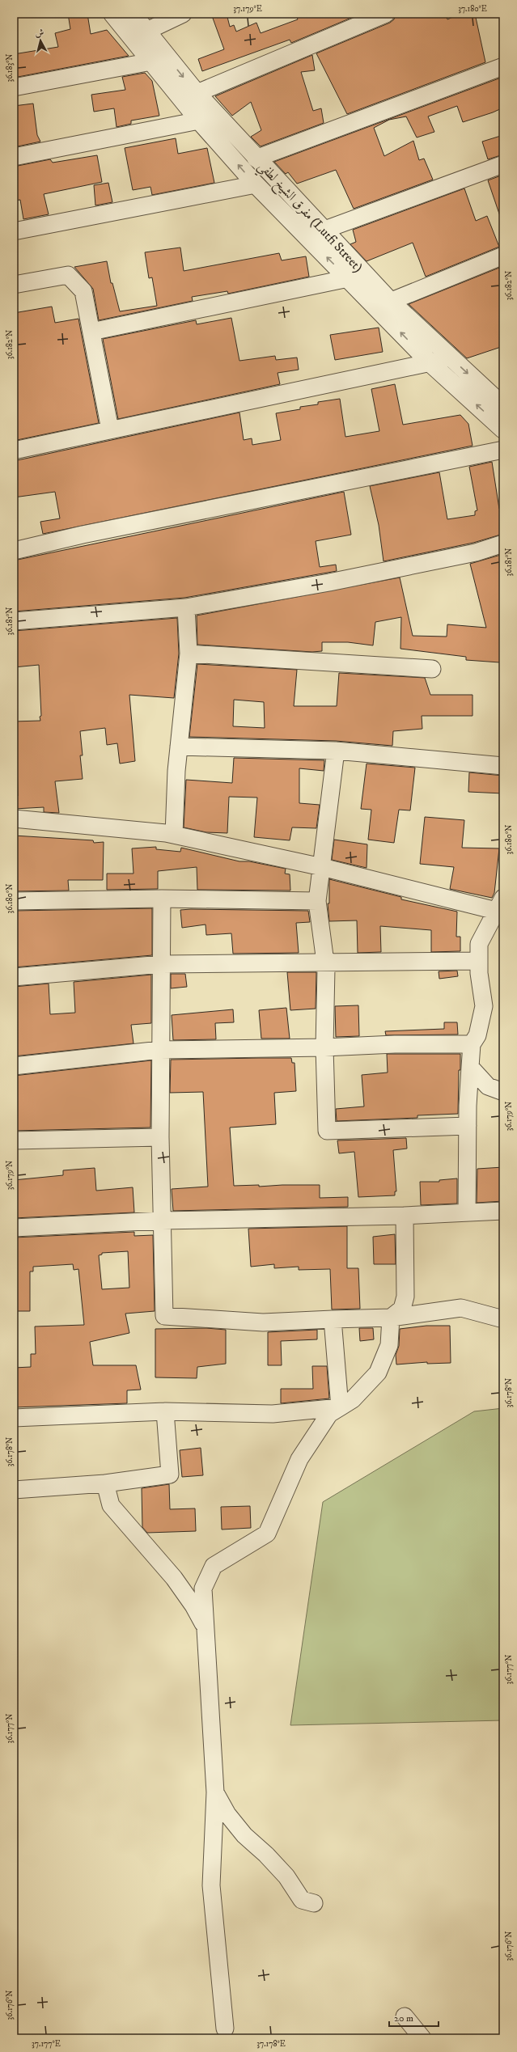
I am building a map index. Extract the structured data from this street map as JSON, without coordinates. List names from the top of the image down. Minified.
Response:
{"streets":{"street":["مفرق الشيخ لطفي (Lutfi Street)"]},"scale_bar":"20 m","north":"top","coordinates":["37.179°E","37.180°E","36.183°N","36.182°N","36.181°N","36.180°N","36.179°N","36.178°N","36.177°N","36.176°N","37.177°E","37.178°E"]}
